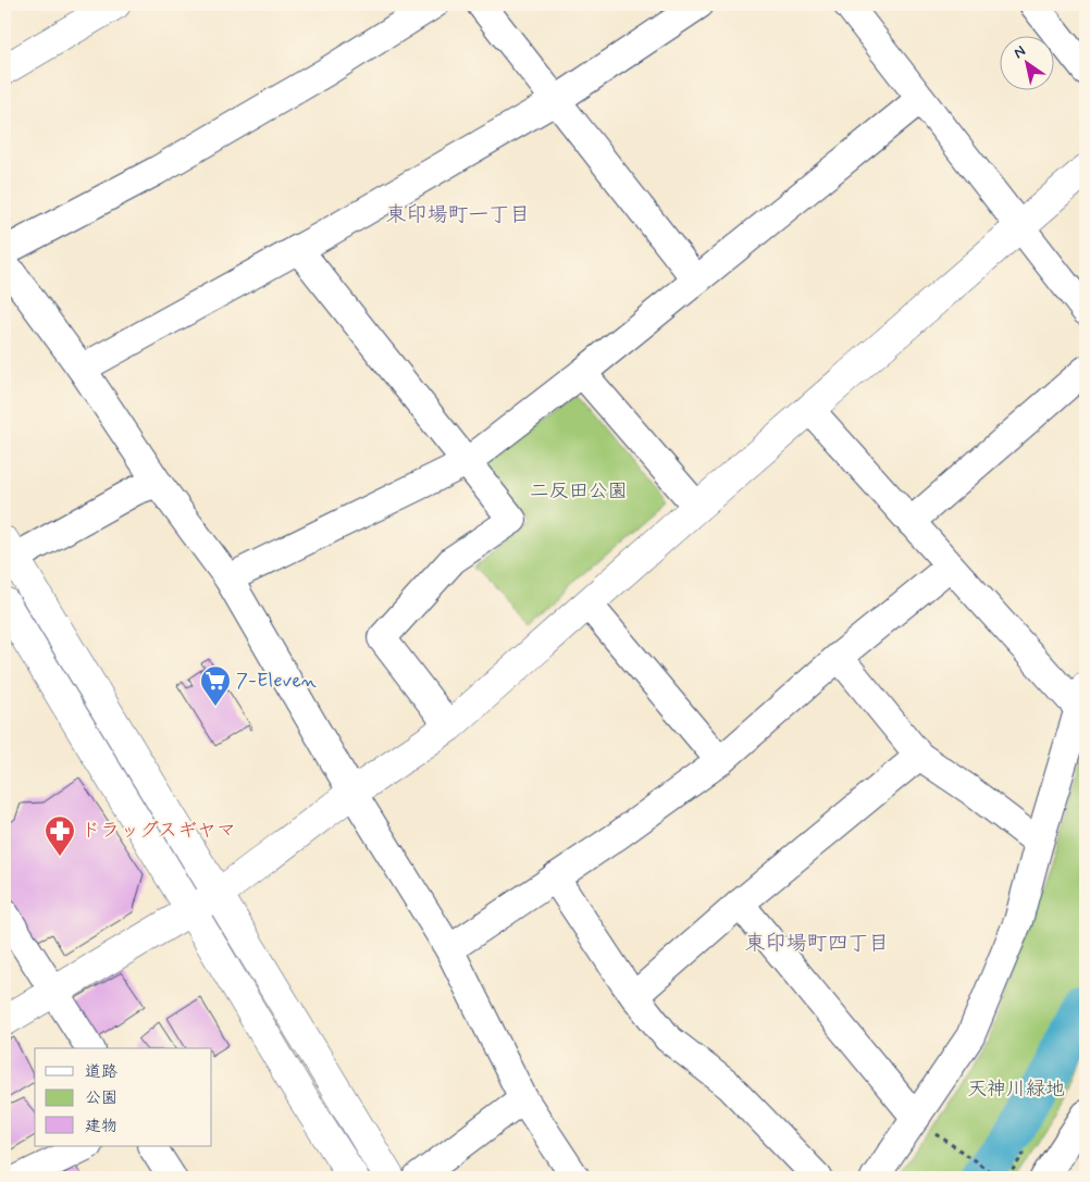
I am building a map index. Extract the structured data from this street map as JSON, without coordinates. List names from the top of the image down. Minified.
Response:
{"districts":["東印場町一丁目","東印場町四丁目"],"parks":["二反田公園","天神川緑地"],"places":{"supermarket":["7-Eleven"],"pharmacy":["ドラッグスギヤマ"]},"legend":["道路","公園","建物"],"north":"top left"}
